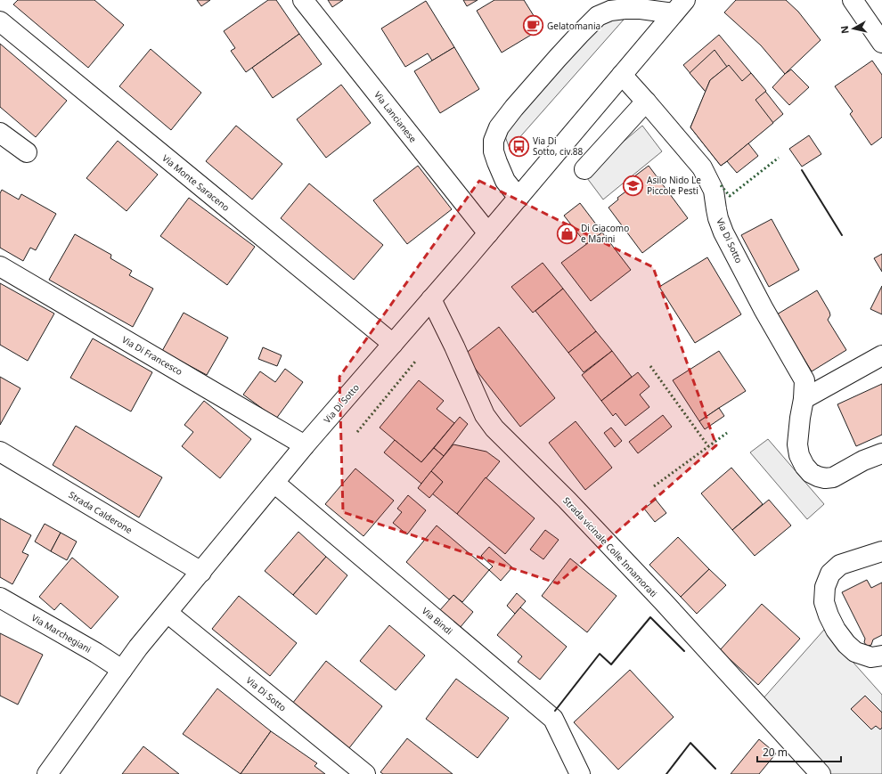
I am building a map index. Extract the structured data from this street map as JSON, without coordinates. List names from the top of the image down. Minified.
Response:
{"streets":{"street":["Via Lancianese","Via Monte Saraceno","Via Di Sotto","Via Di Francesco","Strada Calderone","Strada vicinale Colle Innamorati","Via Bindi","Via Marchegiani"]},"crossings":[["Via Lancianese","Via Di Sotto"],["Via Monte Saraceno","Via Di Sotto"],["Via Di Sotto","Via Di Francesco"],["Via Di Sotto","Strada Calderone"],["Via Di Sotto","Strada vicinale Colle Innamorati"],["Via Di Sotto","Via Bindi"],["Via Di Sotto","Via Marchegiani"]],"places":{"cafe":["Gelatomania"],"bus stop":["Via Di Sotto, civ.88"],"school or university":["Asilo Nido Le Piccole Pesti"],"shop":["Di Giacomo e Marini"]},"scale_bar":"20 m","north":"left"}
